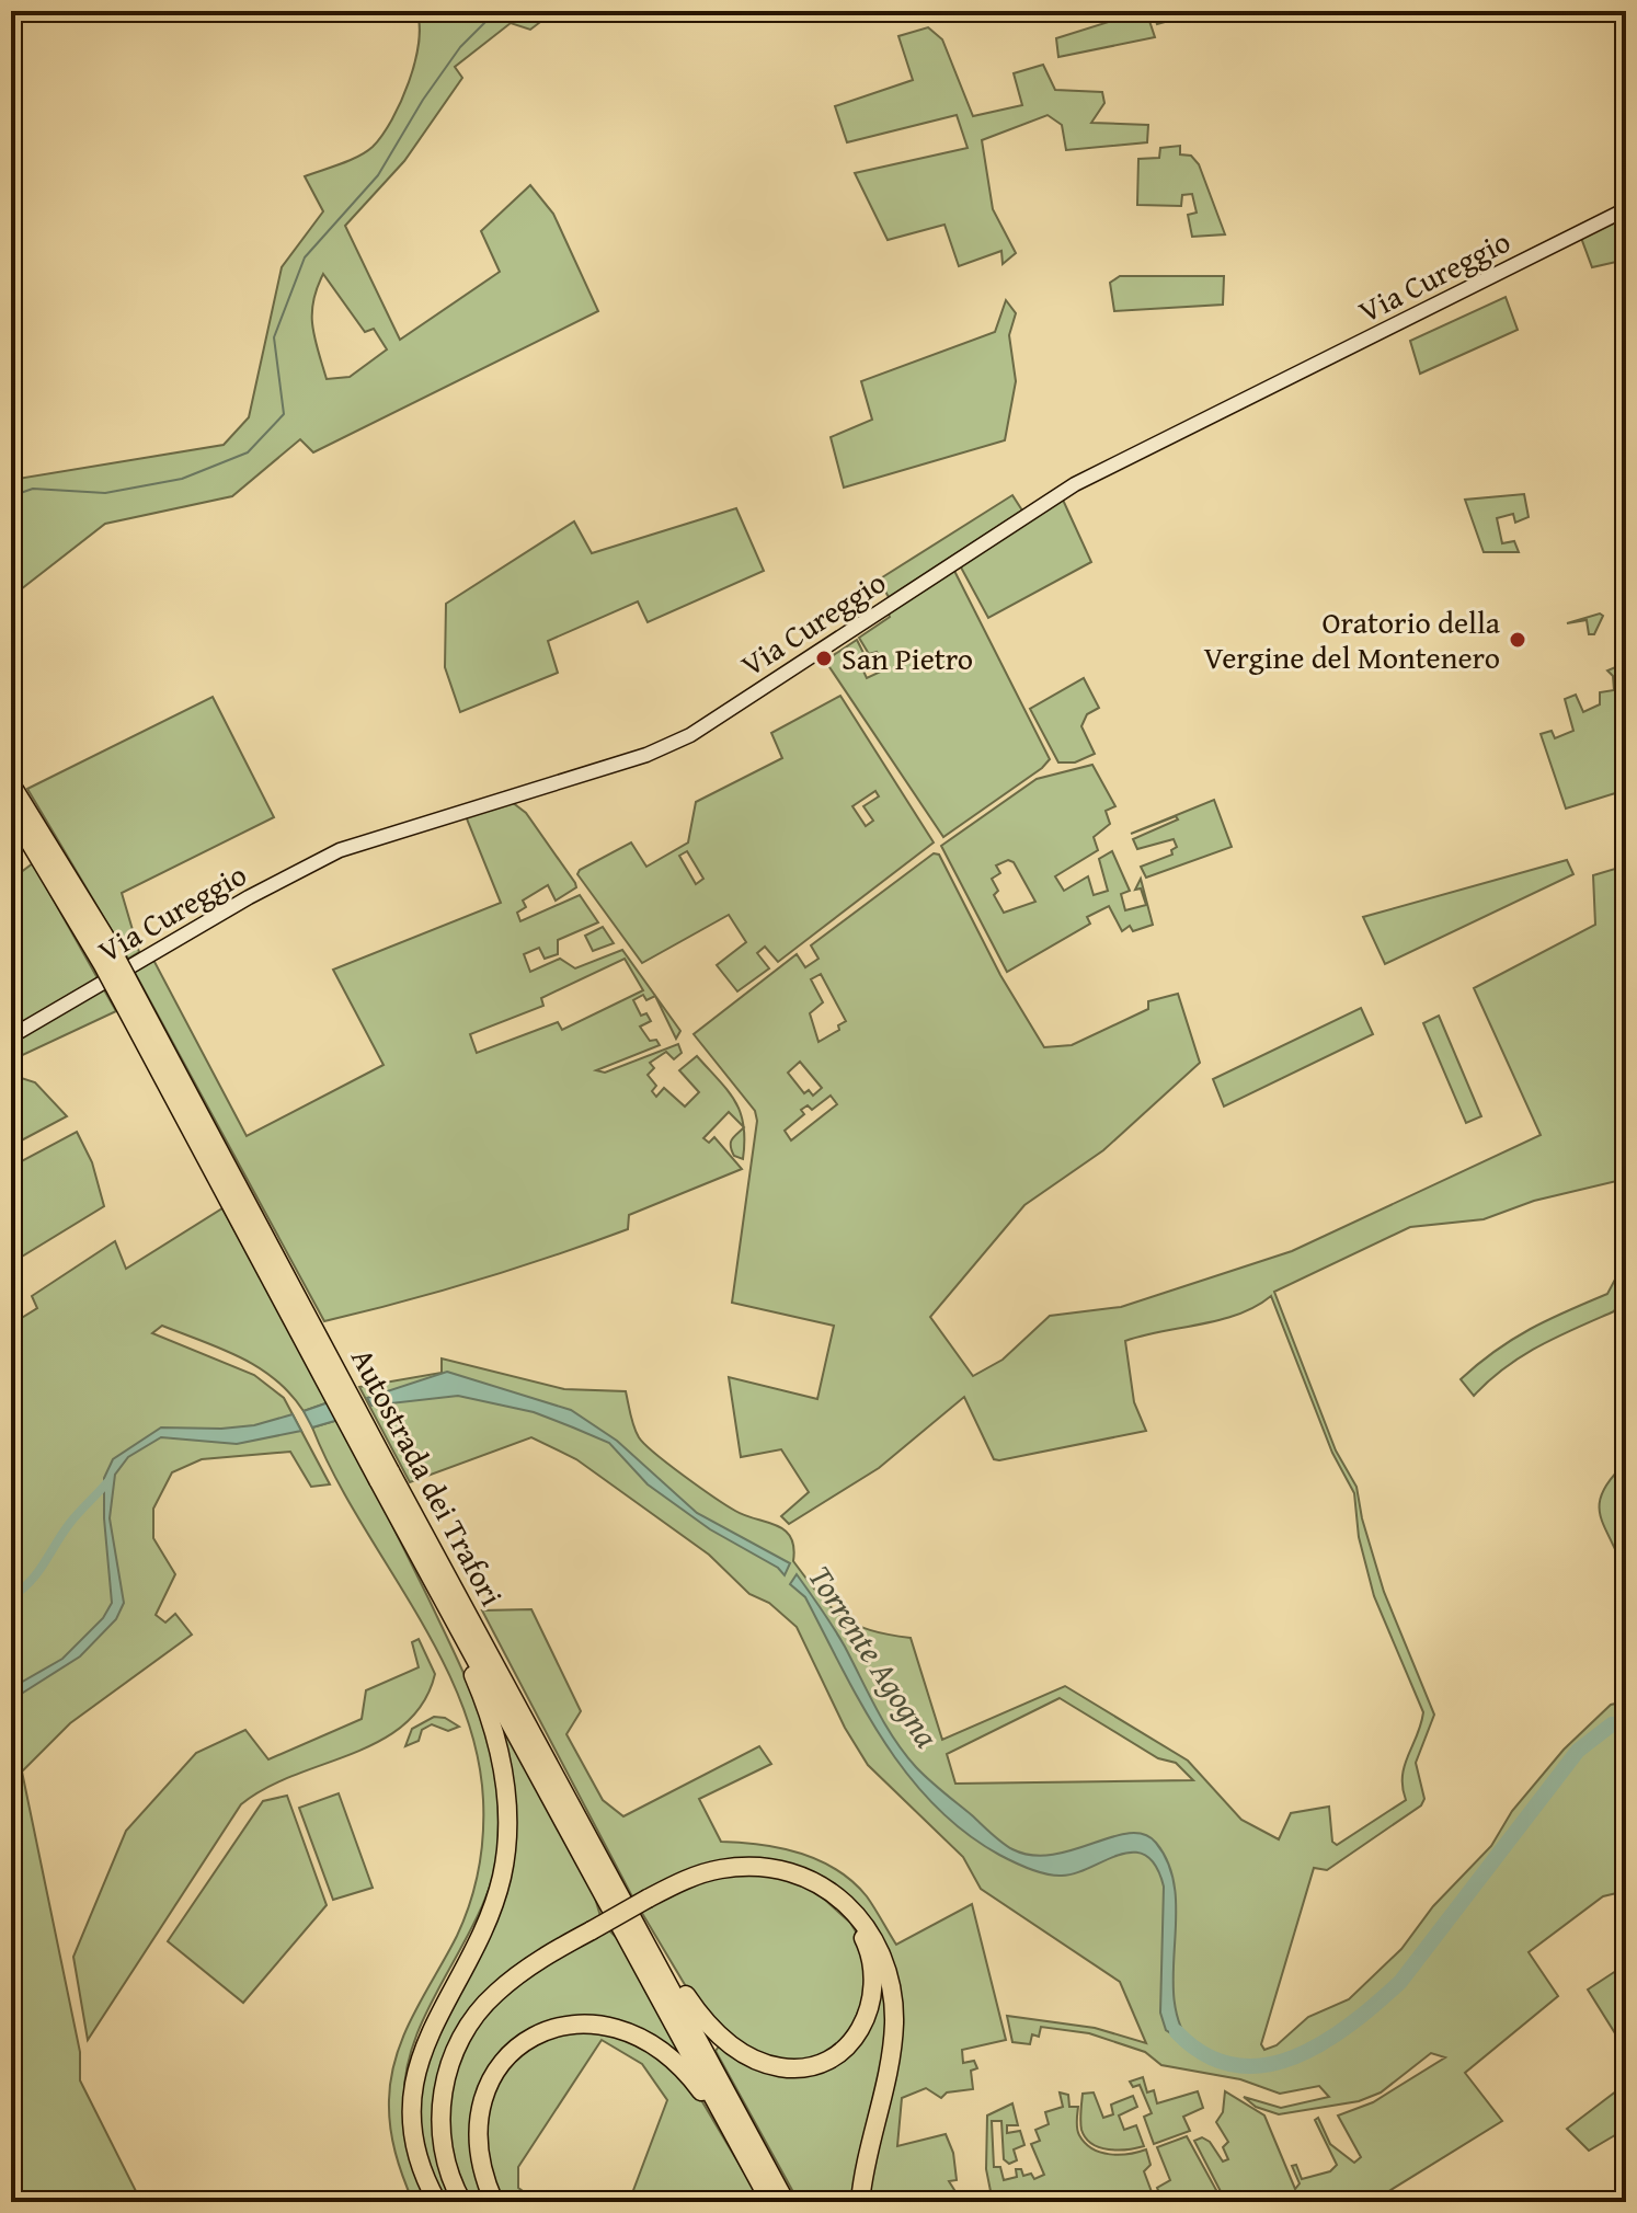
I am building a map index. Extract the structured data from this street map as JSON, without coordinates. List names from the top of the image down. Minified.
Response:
{"streets":{"highway":["Autostrada dei Trafori"],"main road":["Via Cureggio"]},"water":["Torrente Agogna"],"places":["Oratorio della Vergine del Montenero","San Pietro"]}
